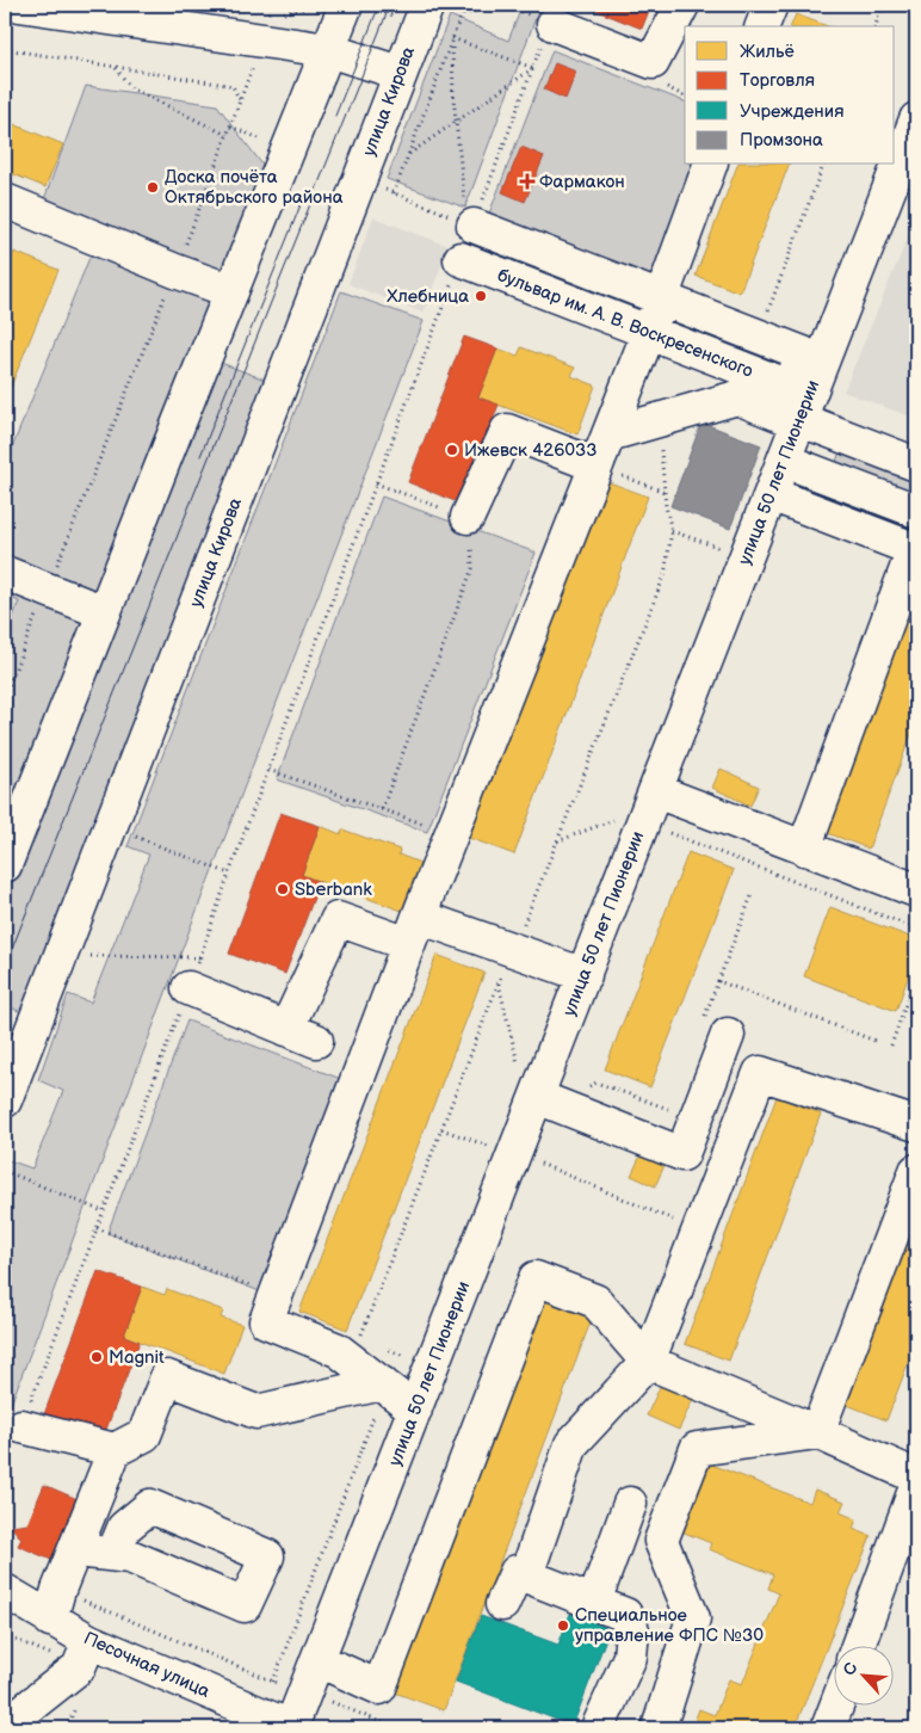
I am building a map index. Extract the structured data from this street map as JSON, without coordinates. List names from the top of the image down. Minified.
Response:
{"streets":{"street":["улица Кирова","бульвар им. А. В. Воскресенского","улица 50 лет Пионерии","Песочная улица"]},"crossings":[["улица 50 лет Пионерии","Песочная улица"]],"places":{"health":["Фармакон"],"other":["Доска почёта Октябрьского района","Хлебница","Ижевск 426033","Sberbank","Magnit","Специальное управление ФПС №30"]},"legend":["Жильё","Торговля","Учреждения","Промзона"],"north":"top left"}
